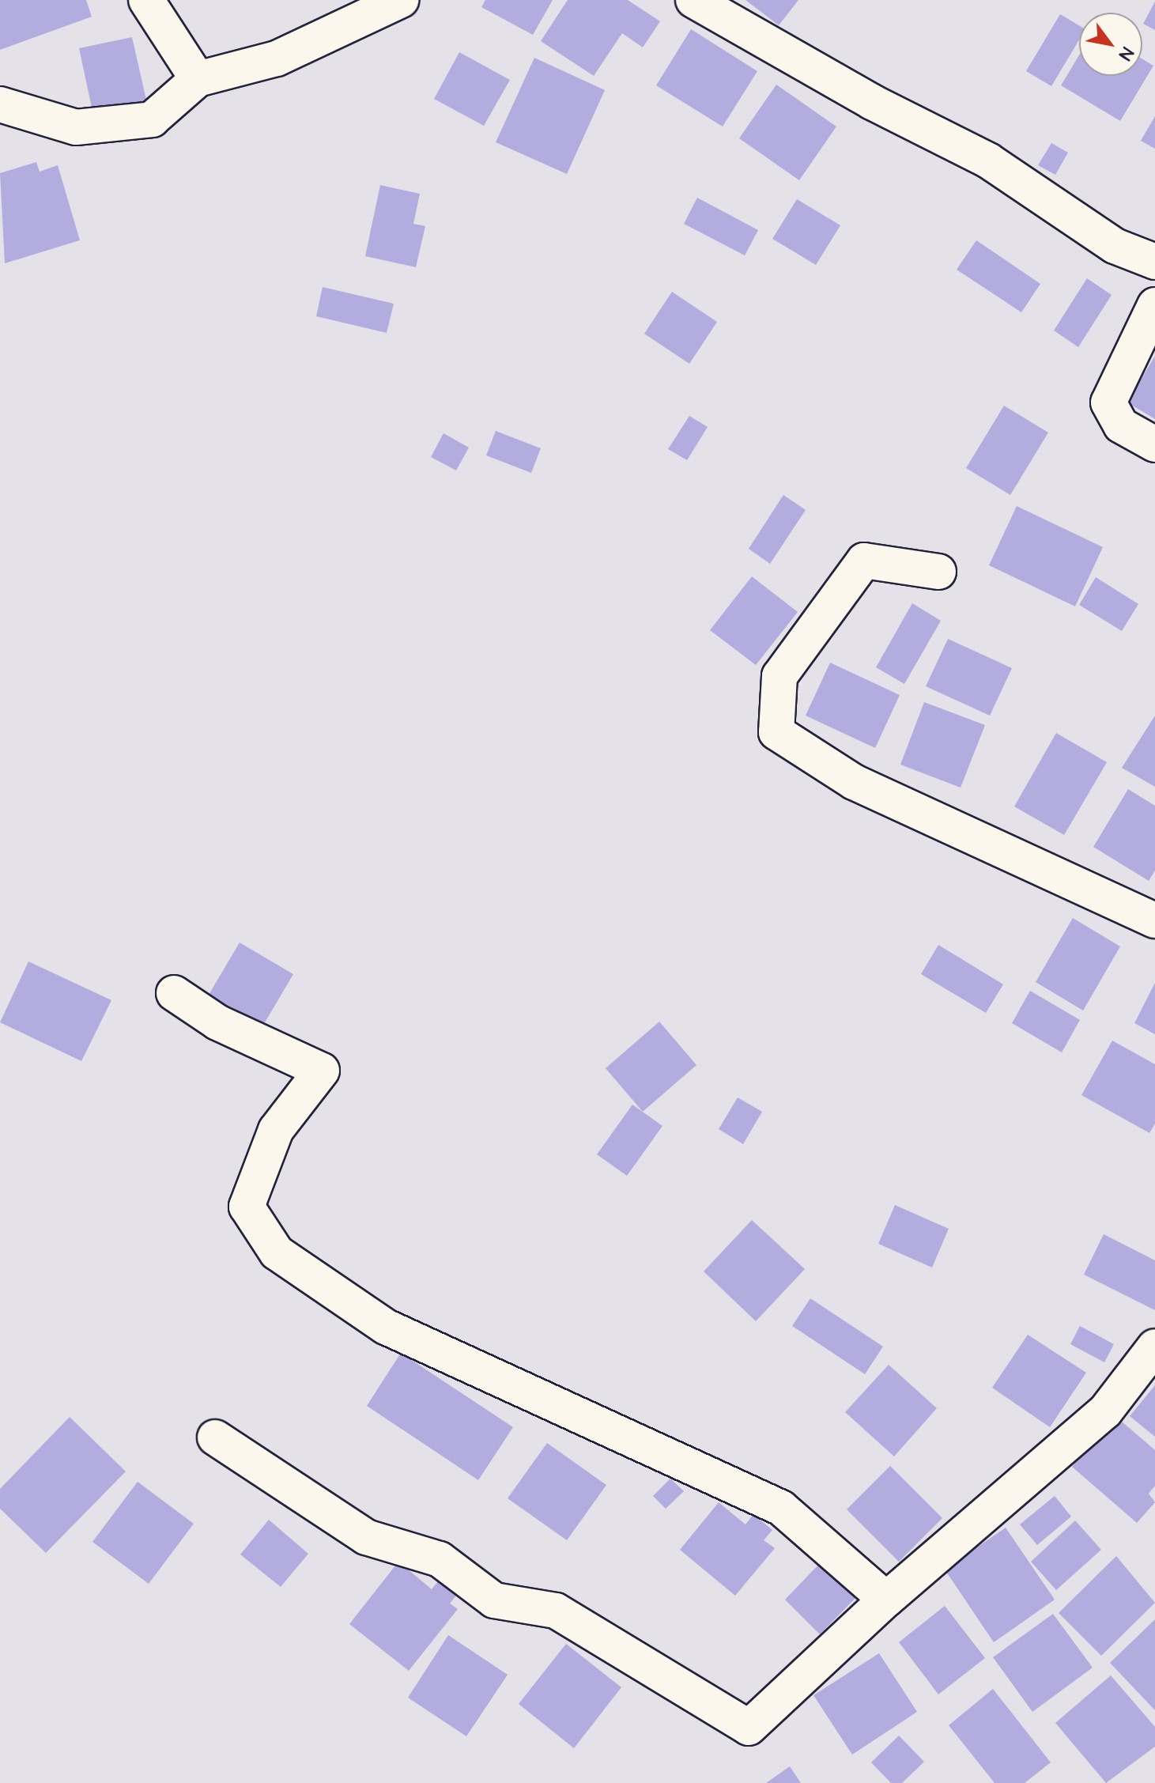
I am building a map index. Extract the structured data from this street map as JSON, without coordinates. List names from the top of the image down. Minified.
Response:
{"north":"bottom right"}
